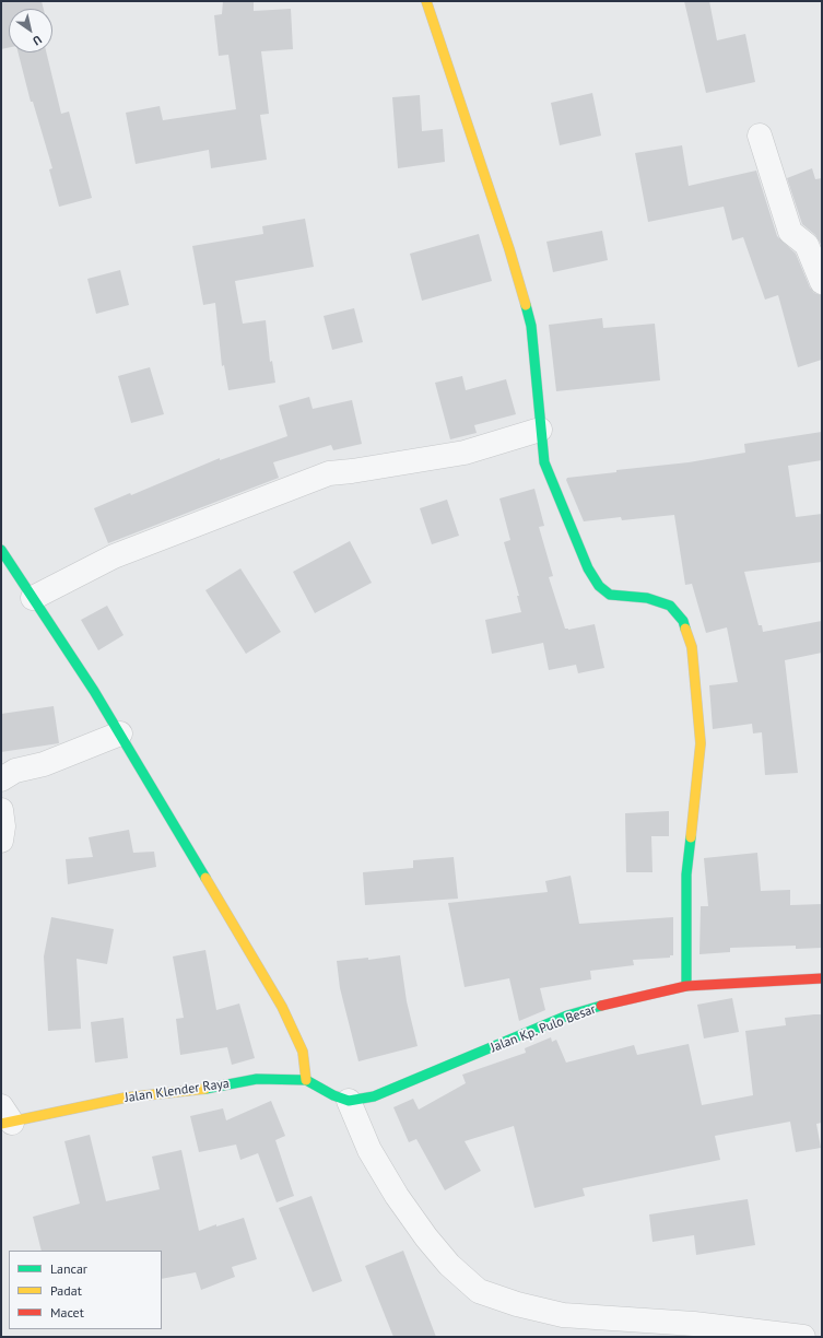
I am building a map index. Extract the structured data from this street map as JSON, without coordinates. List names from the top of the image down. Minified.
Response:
{"streets":{"street":["Jalan Kp. Pulo Besar","Jalan Klender Raya"]},"crossings":[["Jalan Kp. Pulo Besar","Jalan Klender Raya"]],"legend":["Lancar","Padat","Macet"],"north":"bottom right"}
